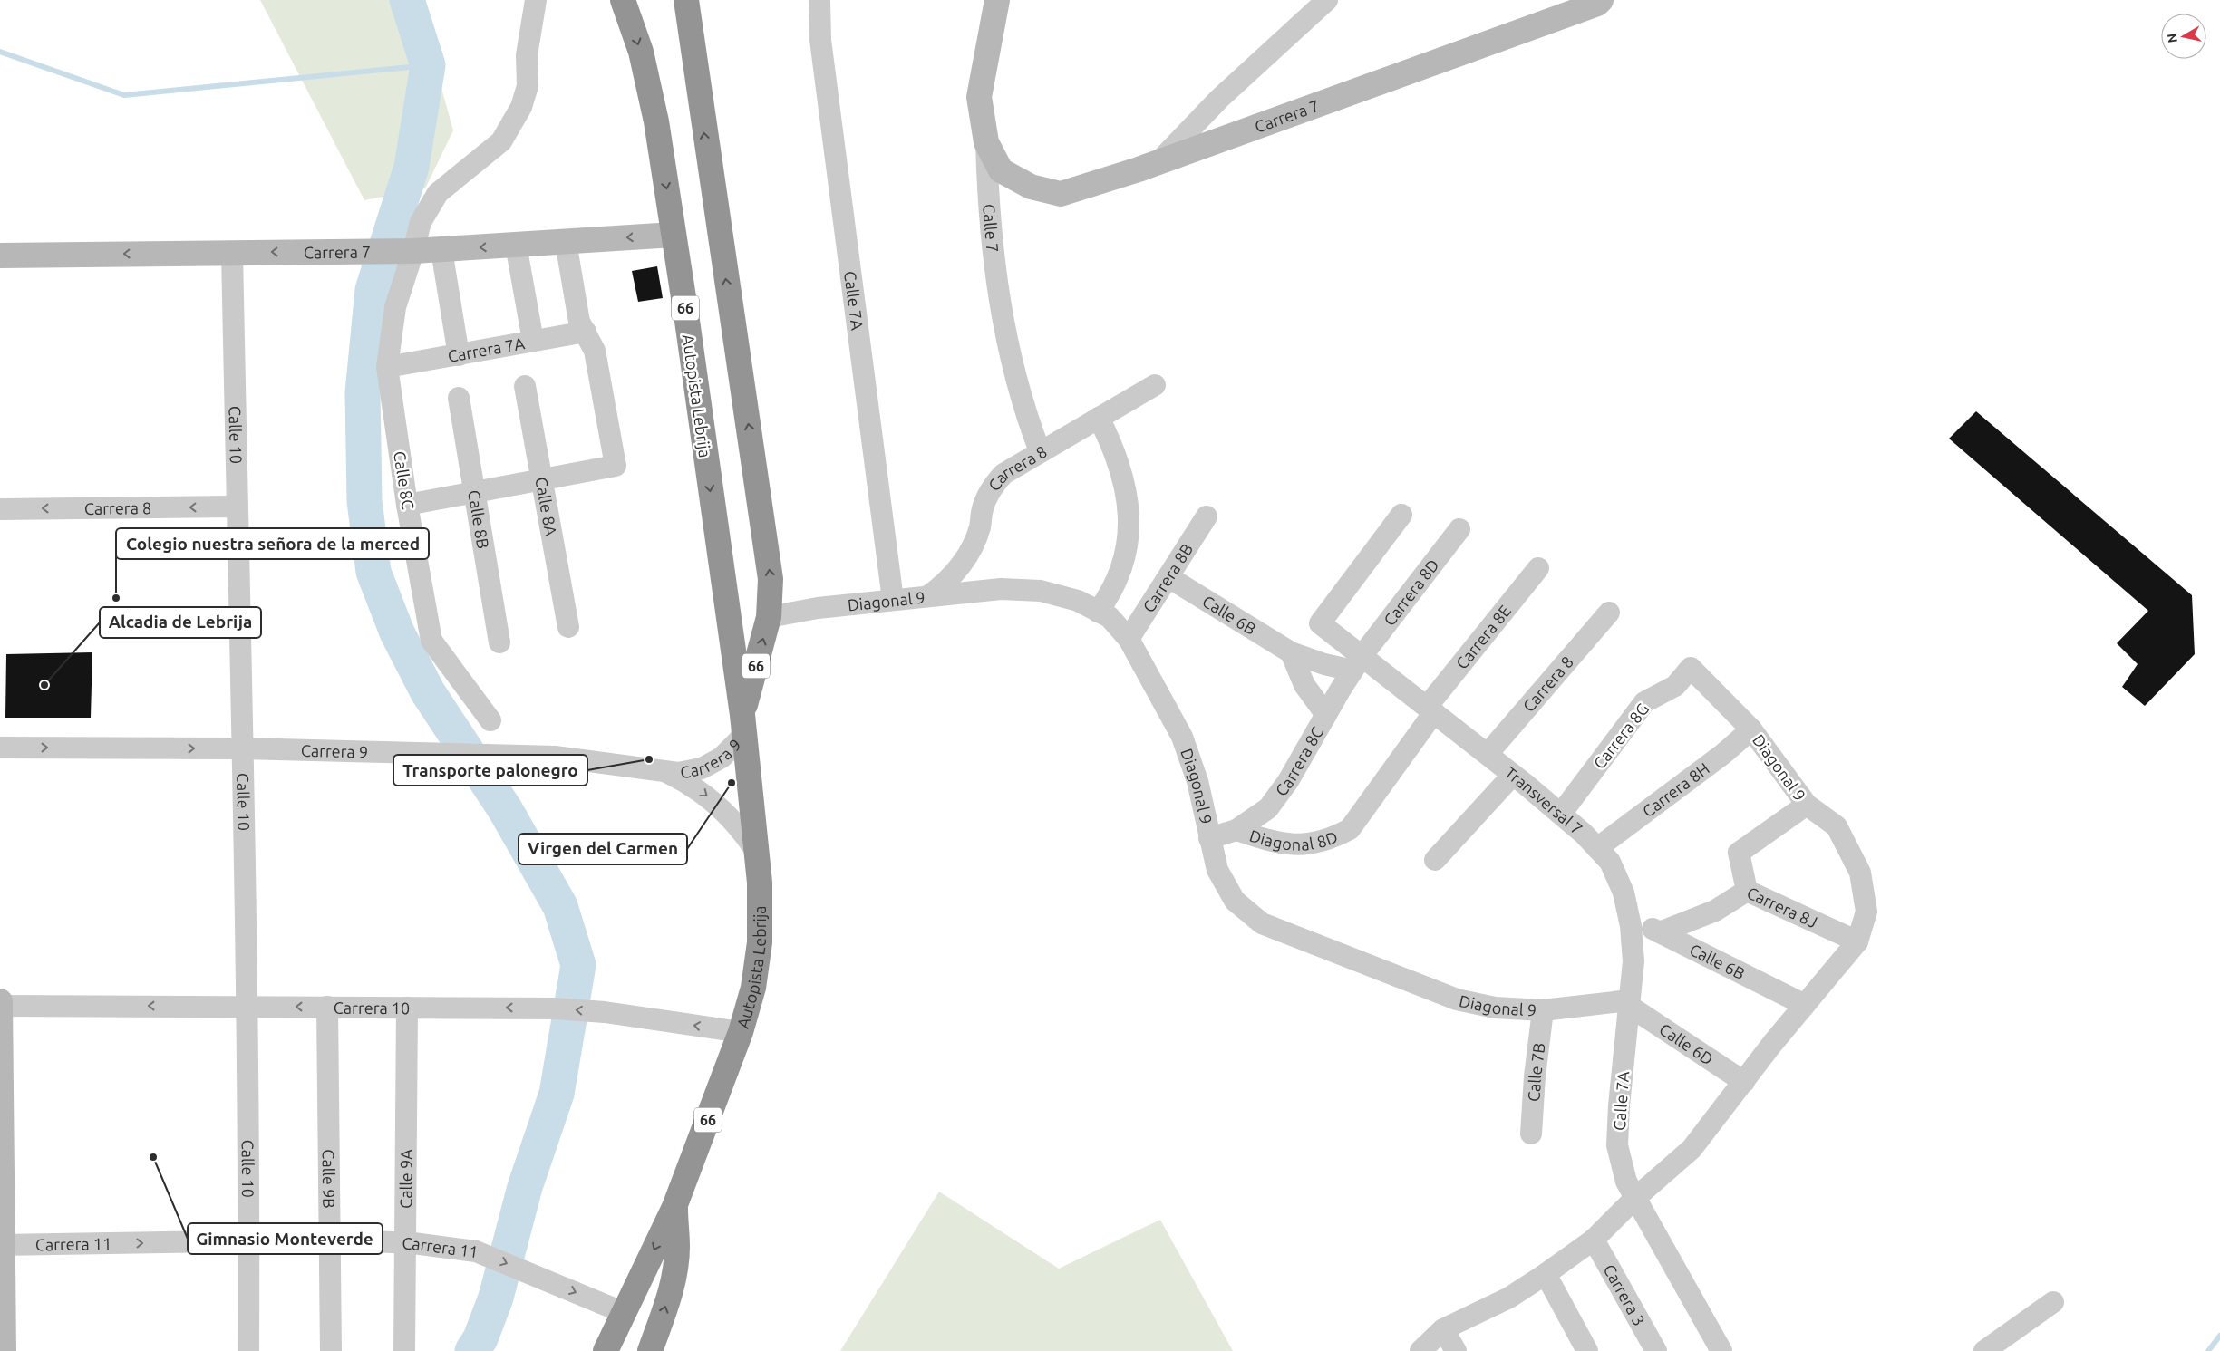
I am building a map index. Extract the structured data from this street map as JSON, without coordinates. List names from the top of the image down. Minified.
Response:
{"streets":{"highway":["66","Autopista Lebrija"],"street":["Carrera 7","Calle 7","Calle 7A","Carrera 7A","Calle 10","Carrera 8","Calle 8C","Calle 8A","Calle 8B","Carrera 8B","Carrera 8D","Diagonal 9","Calle 6B","Carrera 8E","Carrera 8G","Carrera 9","Carrera 8C","Carrera 8H","Transversal 7","Diagonal 8D","Carrera 8J","Carrera 10","Calle 6D","Calle 7B","Calle 9B","Calle 9A","Carrera 11","Carrera 3"]},"crossings":[["Carrera 7","Calle 7"],["Carrera 7","Autopista Lebrija"],["Carrera 7","Calle 10"],["Carrera 7","Calle 8C"],["Calle 7","Carrera 8"],["Calle 7A","Diagonal 9"],["Calle 7A","Transversal 7"],["Calle 7A","Calle 6D"],["Carrera 7A","Calle 8C"],["Autopista Lebrija","Diagonal 9"],["Autopista Lebrija","Carrera 9"],["Autopista Lebrija","Carrera 10"],["Autopista Lebrija","Carrera 11"],["Calle 10","Carrera 8"],["Calle 10","Carrera 9"],["Calle 10","Carrera 10"],["Calle 10","Carrera 11"],["Carrera 8","Diagonal 9"],["Carrera 8","Transversal 7"],["Carrera 8B","Diagonal 9"],["Carrera 8B","Calle 6B"],["Carrera 8D","Calle 6B"],["Carrera 8D","Carrera 8C"],["Carrera 8D","Transversal 7"],["Diagonal 9","Calle 6B"],["Diagonal 9","Carrera 8G"],["Diagonal 9","Carrera 8C"],["Diagonal 9","Carrera 8H"],["Diagonal 9","Transversal 7"],["Diagonal 9","Carrera 8J"],["Diagonal 9","Calle 6D"],["Diagonal 9","Calle 7B"],["Diagonal 9","Carrera 3"],["Calle 6B","Carrera 8C"],["Calle 6B","Transversal 7"],["Calle 6B","Carrera 8J"],["Carrera 8E","Transversal 7"],["Carrera 8E","Diagonal 8D"],["Carrera 8G","Transversal 7"],["Carrera 8C","Transversal 7"],["Carrera 8C","Diagonal 8D"],["Carrera 8H","Transversal 7"],["Transversal 7","Diagonal 8D"],["Transversal 7","Calle 6D"],["Carrera 10","Calle 9B"],["Carrera 10","Calle 9A"],["Calle 9B","Carrera 11"],["Calle 9A","Carrera 11"]],"one_way":["Carrera 7","Carrera 9","Carrera 10","Carrera 11"],"places":["Colegio nuestra señora de la merced","Alcadia de Lebrija","Transporte palonegro","Virgen del Carmen","Gimnasio Monteverde"],"north":"left"}
